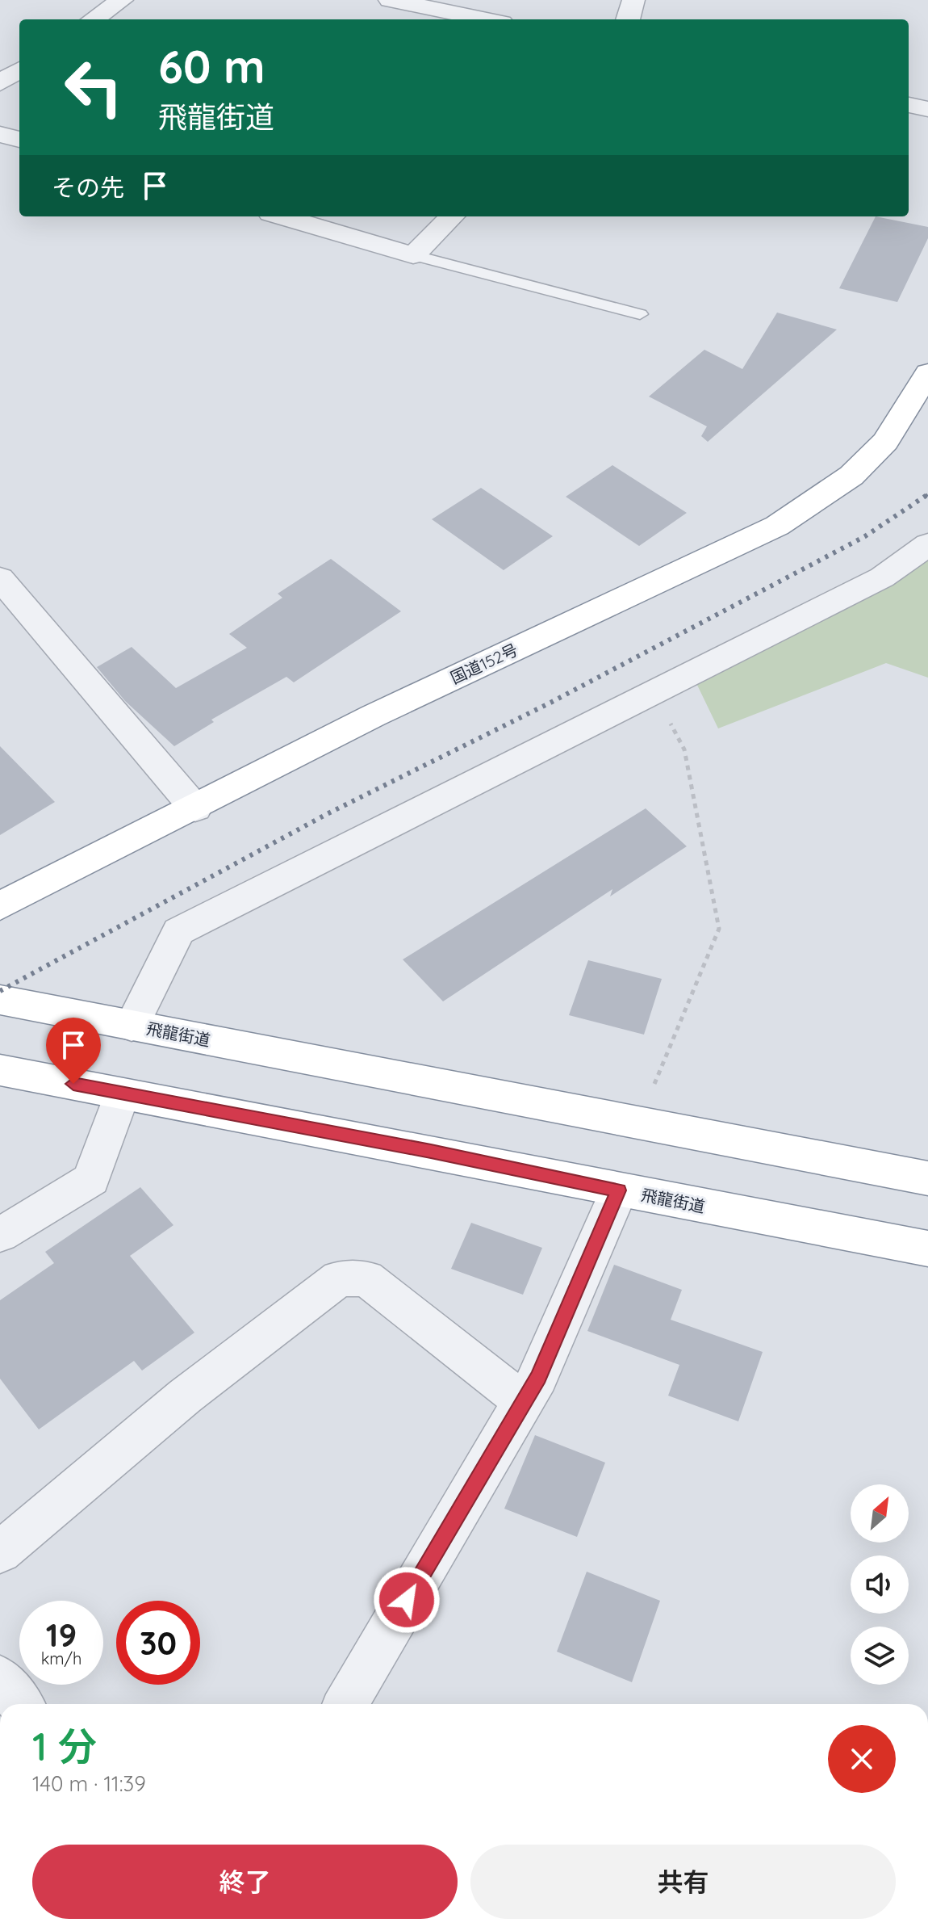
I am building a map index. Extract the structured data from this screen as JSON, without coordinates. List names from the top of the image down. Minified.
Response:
{"streets":{"highway":["国道152号","飛龍街道"]},"north":"top right","page":{"turn":["60 m","飛龍街道"],"then":"その先","speed":"19 km/h","limit":"30","heading":["1 分","140 m · 11:39"],"buttons":["終了","共有"]}}
